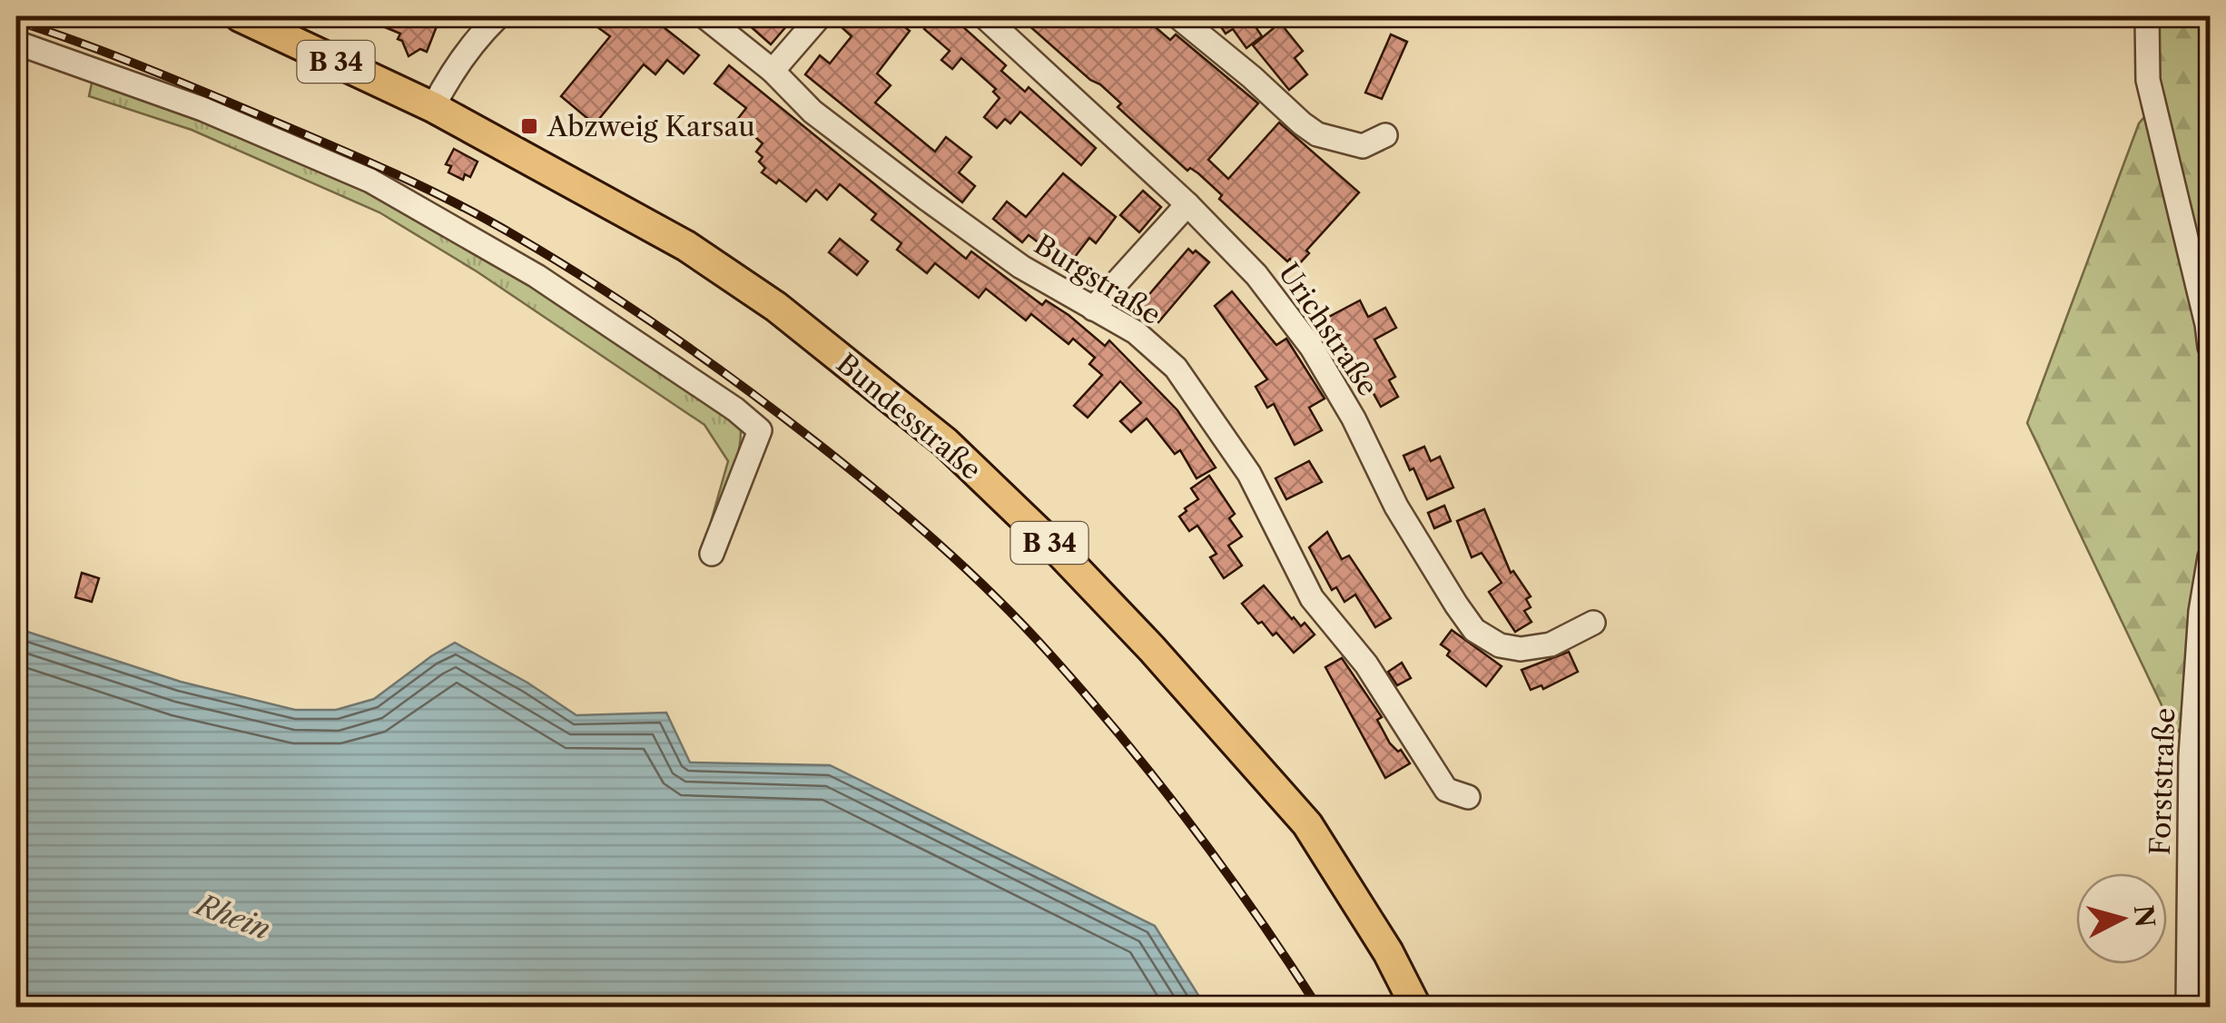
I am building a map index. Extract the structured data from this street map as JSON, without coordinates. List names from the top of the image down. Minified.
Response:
{"streets":{"main road":["B 34","Bundesstraße"],"street":["Burgstraße","Urichstraße","Forststraße"]},"water":["Rhein"],"places":{"transit":["Abzweig Karsau"]},"north":"right"}
